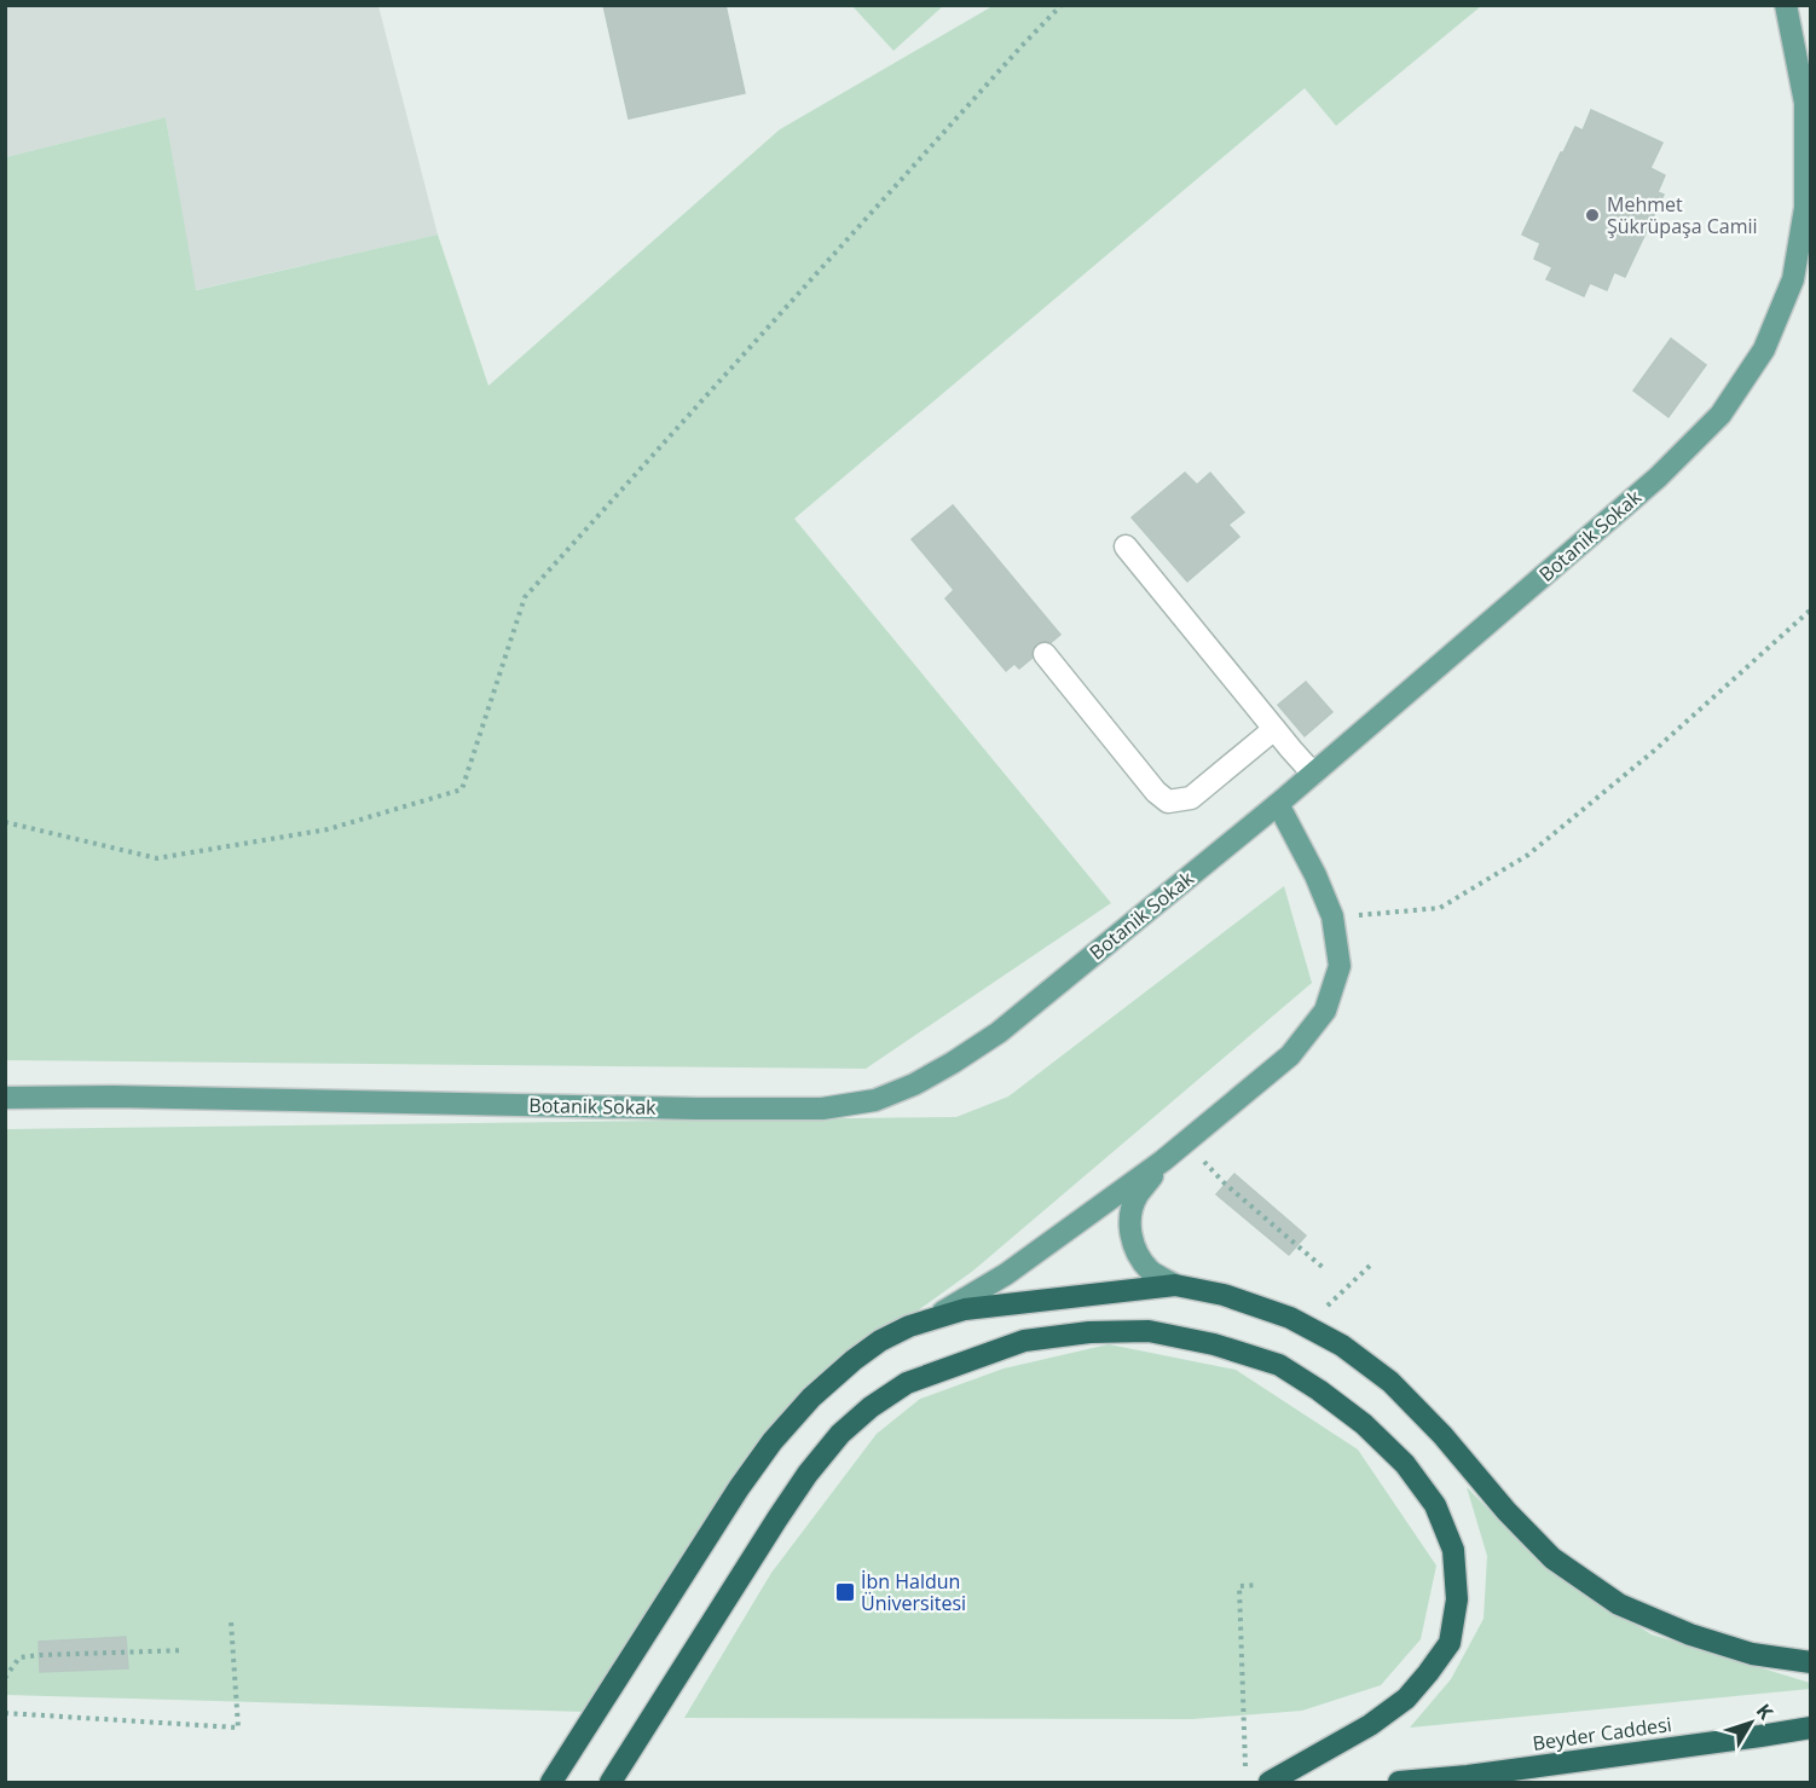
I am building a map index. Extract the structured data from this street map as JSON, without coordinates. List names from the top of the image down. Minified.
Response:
{"streets":{"highway":["Beyder Caddesi"],"main road":["Botanik Sokak"]},"places":{"other":["Mehmet Şükrüpaşa Camii"],"transit":["İbn Haldun Üniversitesi"]},"north":"top right"}
